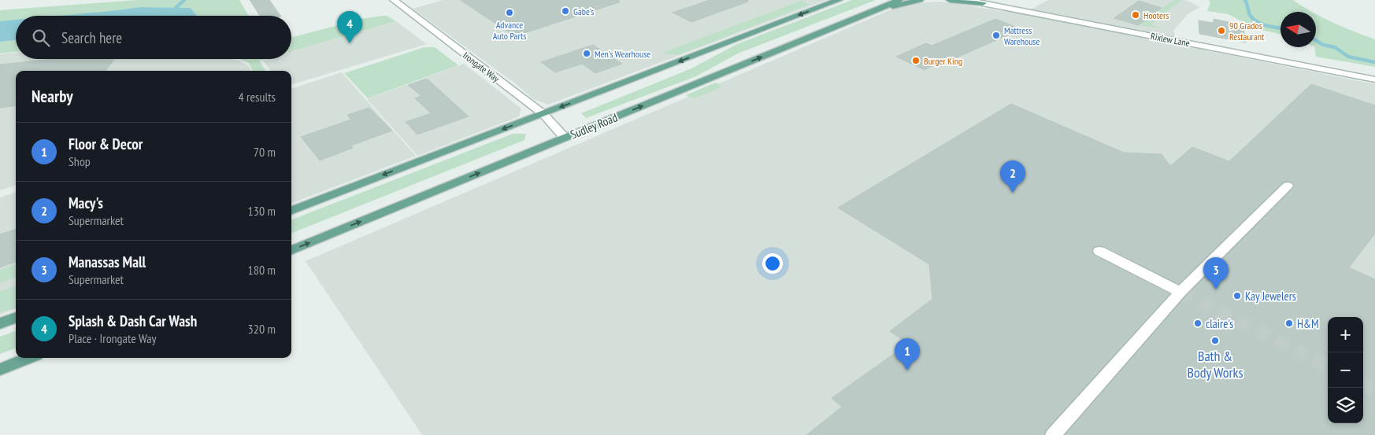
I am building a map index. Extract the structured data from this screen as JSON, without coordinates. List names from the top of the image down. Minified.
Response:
{"streets":{"main road":["Sudley Road"],"street":["Rixlew Lane","Irongate Way"]},"crossings":[["Irongate Way","Sudley Road"]],"places":["Gabe's","Advance Auto Parts","Hooters","90 Grados Restaurant","Mattress Warehouse","Men's Wearhouse","Burger King","Kay Jewelers","claire's","H&M","Bath & Body Works"],"north":"left","page":{"pins":["4","2","3","1"],"search":"Search here","heading":["Nearby","4 results"],"list":[{"mark":"1","name":"Floor & Decor","note":"Shop","value":"70 m"},{"mark":"2","name":"Macy's","note":"Supermarket","value":"130 m"},{"mark":"3","name":"Manassas Mall","note":"Supermarket","value":"180 m"},{"mark":"4","name":"Splash & Dash Car Wash","note":"Place · Irongate Way","value":"320 m"}],"map_buttons":["+","−"]}}
